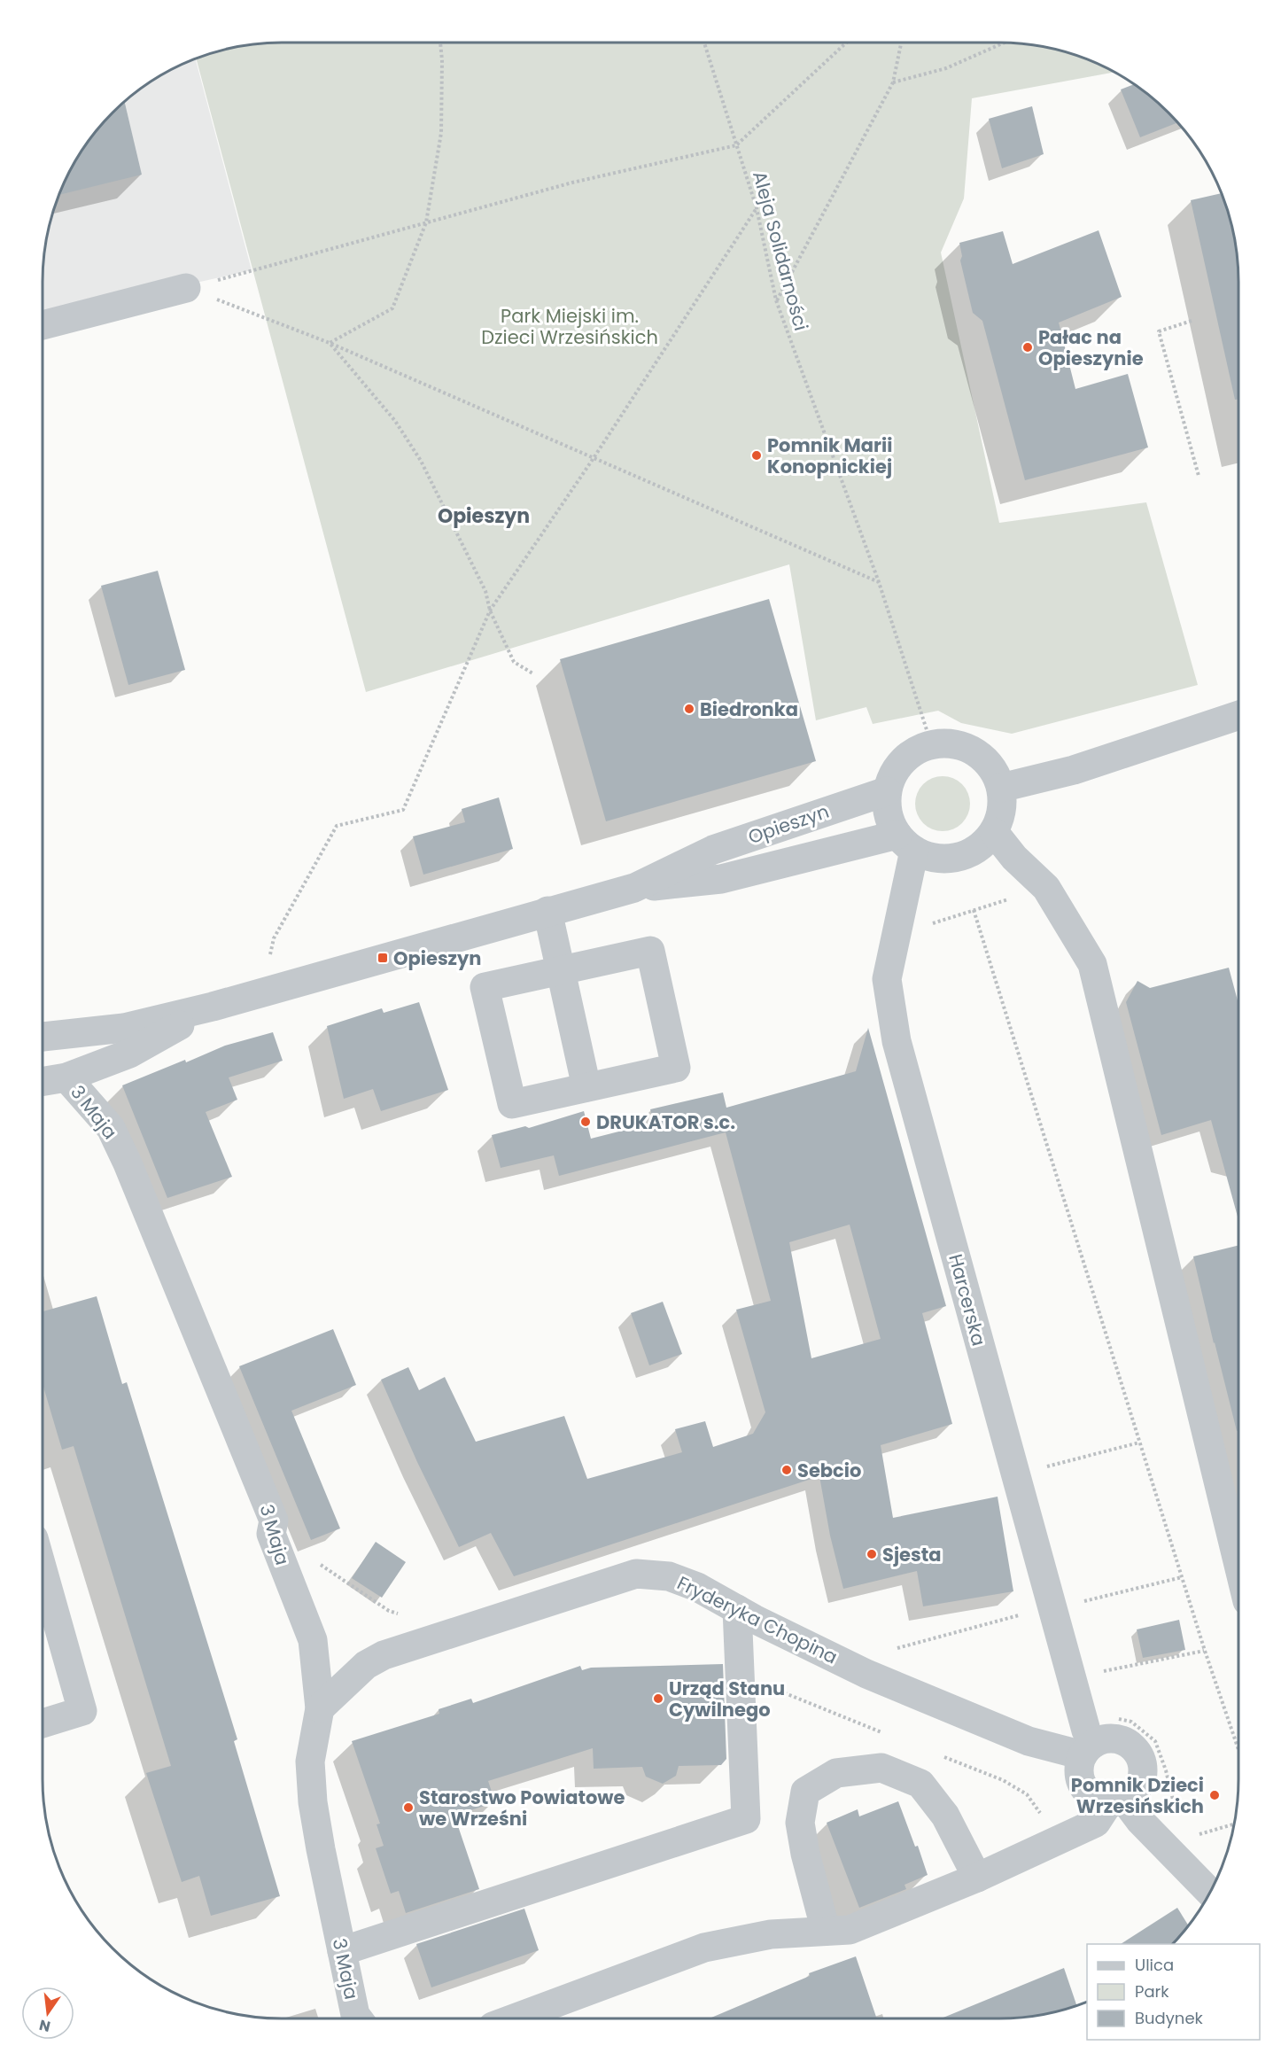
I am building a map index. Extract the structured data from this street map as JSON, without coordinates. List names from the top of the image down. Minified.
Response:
{"streets":{"street":["Opieszyn","3 Maja","Harcerska","Fryderyka Chopina"],"path":["Aleja Solidarności"]},"crossings":[["Aleja Solidarności","Opieszyn"],["Aleja Solidarności","Harcerska"],["Opieszyn","3 Maja"],["Opieszyn","Harcerska"],["3 Maja","Fryderyka Chopina"],["Harcerska","Fryderyka Chopina"]],"districts":["Opieszyn"],"parks":["Park Miejski im. Dzieci Wrzesińskich"],"places":{"other":["Pałac na Opieszynie","Pomnik Marii Konopnickiej","Biedronka","DRUKATOR s.c.","Sebcio","Sjesta","Urząd Stanu Cywilnego","Pomnik Dzieci Wrzesińskich","Starostwo Powiatowe we Wrześni"],"transit":["Opieszyn"]},"legend":["Ulica","Park","Budynek"],"north":"bottom"}
